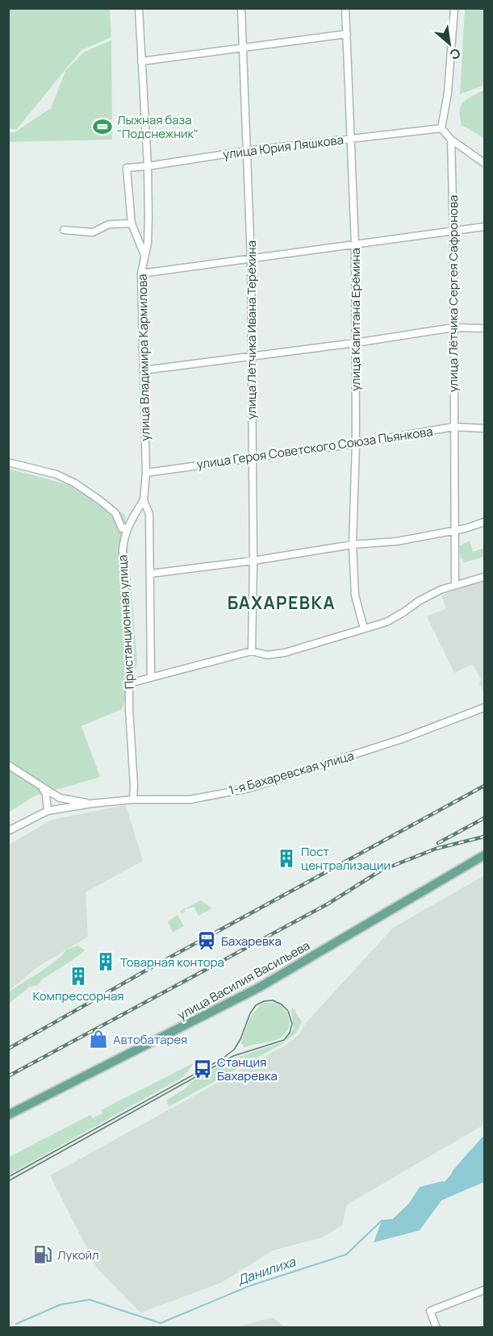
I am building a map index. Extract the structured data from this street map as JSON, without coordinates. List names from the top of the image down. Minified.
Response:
{"streets":{"main road":["улица Василия Васильева"],"street":["улица Юрия Ляшкова","улица Лётчика Сергея Сафронова","улица Капитана Ерёмина","улица Лётчика Ивана Терёхина","улица Владимира Кармилова","улица Героя Советского Союза Пьянкова","Пристанционная улица","1-я Бахаревская улица"]},"crossings":[["улица Юрия Ляшкова","улица Капитана Ерёмина"],["улица Юрия Ляшкова","улица Лётчика Ивана Терёхина"],["улица Юрия Ляшкова","улица Владимира Кармилова"],["улица Лётчика Сергея Сафронова","улица Героя Советского Союза Пьянкова"],["улица Капитана Ерёмина","улица Героя Советского Союза Пьянкова"],["улица Лётчика Ивана Терёхина","улица Героя Советского Союза Пьянкова"],["улица Владимира Кармилова","улица Героя Советского Союза Пьянкова"],["Пристанционная улица","1-я Бахаревская улица"]],"districts":["БАХАРЕВКА"],"water":["Данилиха"],"places":{"sports":["Лыжная база \"Подснежник\""],"building":["Пост централизации","Товарная контора","Компрессорная"],"station":["Бахаревка"],"shop":["Автобатарея"],"bus stop":["Станция Бахаревка"],"fuel station":["Лукойл"]},"north":"bottom right"}
